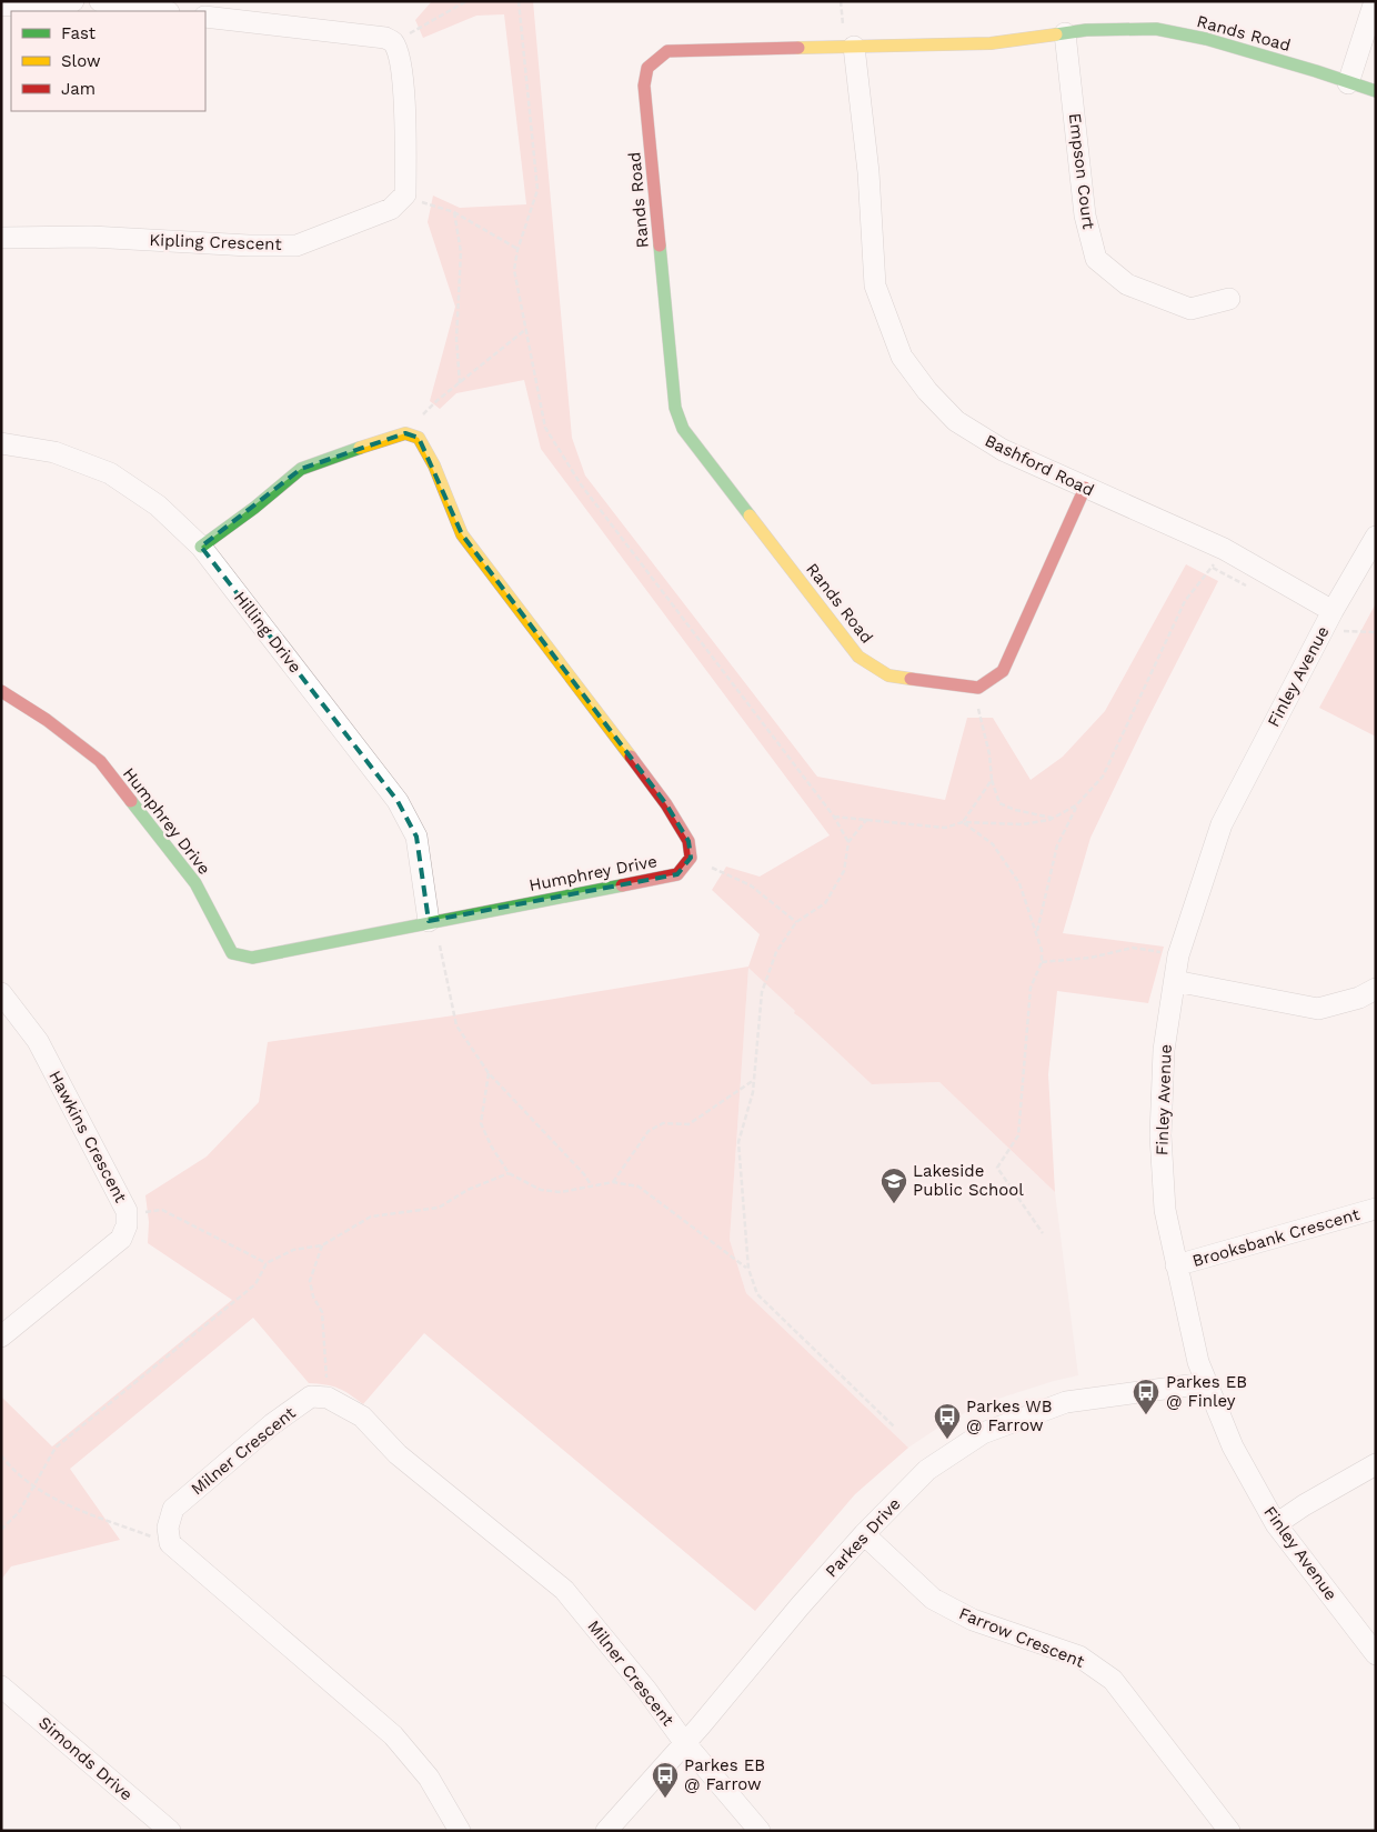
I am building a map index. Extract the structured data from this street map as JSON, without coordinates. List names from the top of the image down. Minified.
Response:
{"streets":{"street":["Rands Road","Empson Court","Kipling Crescent","Bashford Road","Hilling Drive","Finley Avenue","Humphrey Drive","Hawkins Crescent","Brooksbank Crescent","Milner Crescent","Parkes Drive","Farrow Crescent","Simonds Drive"]},"crossings":[["Rands Road","Empson Court"],["Rands Road","Bashford Road"],["Bashford Road","Finley Avenue"],["Hilling Drive","Humphrey Drive"],["Finley Avenue","Brooksbank Crescent"],["Finley Avenue","Parkes Drive"],["Milner Crescent","Parkes Drive"],["Parkes Drive","Farrow Crescent"]],"places":{"school or university":["Lakeside Public School"],"bus stop":["Parkes EB @ Finley","Parkes WB @ Farrow","Parkes EB @ Farrow"]},"legend":["Fast","Slow","Jam"]}
